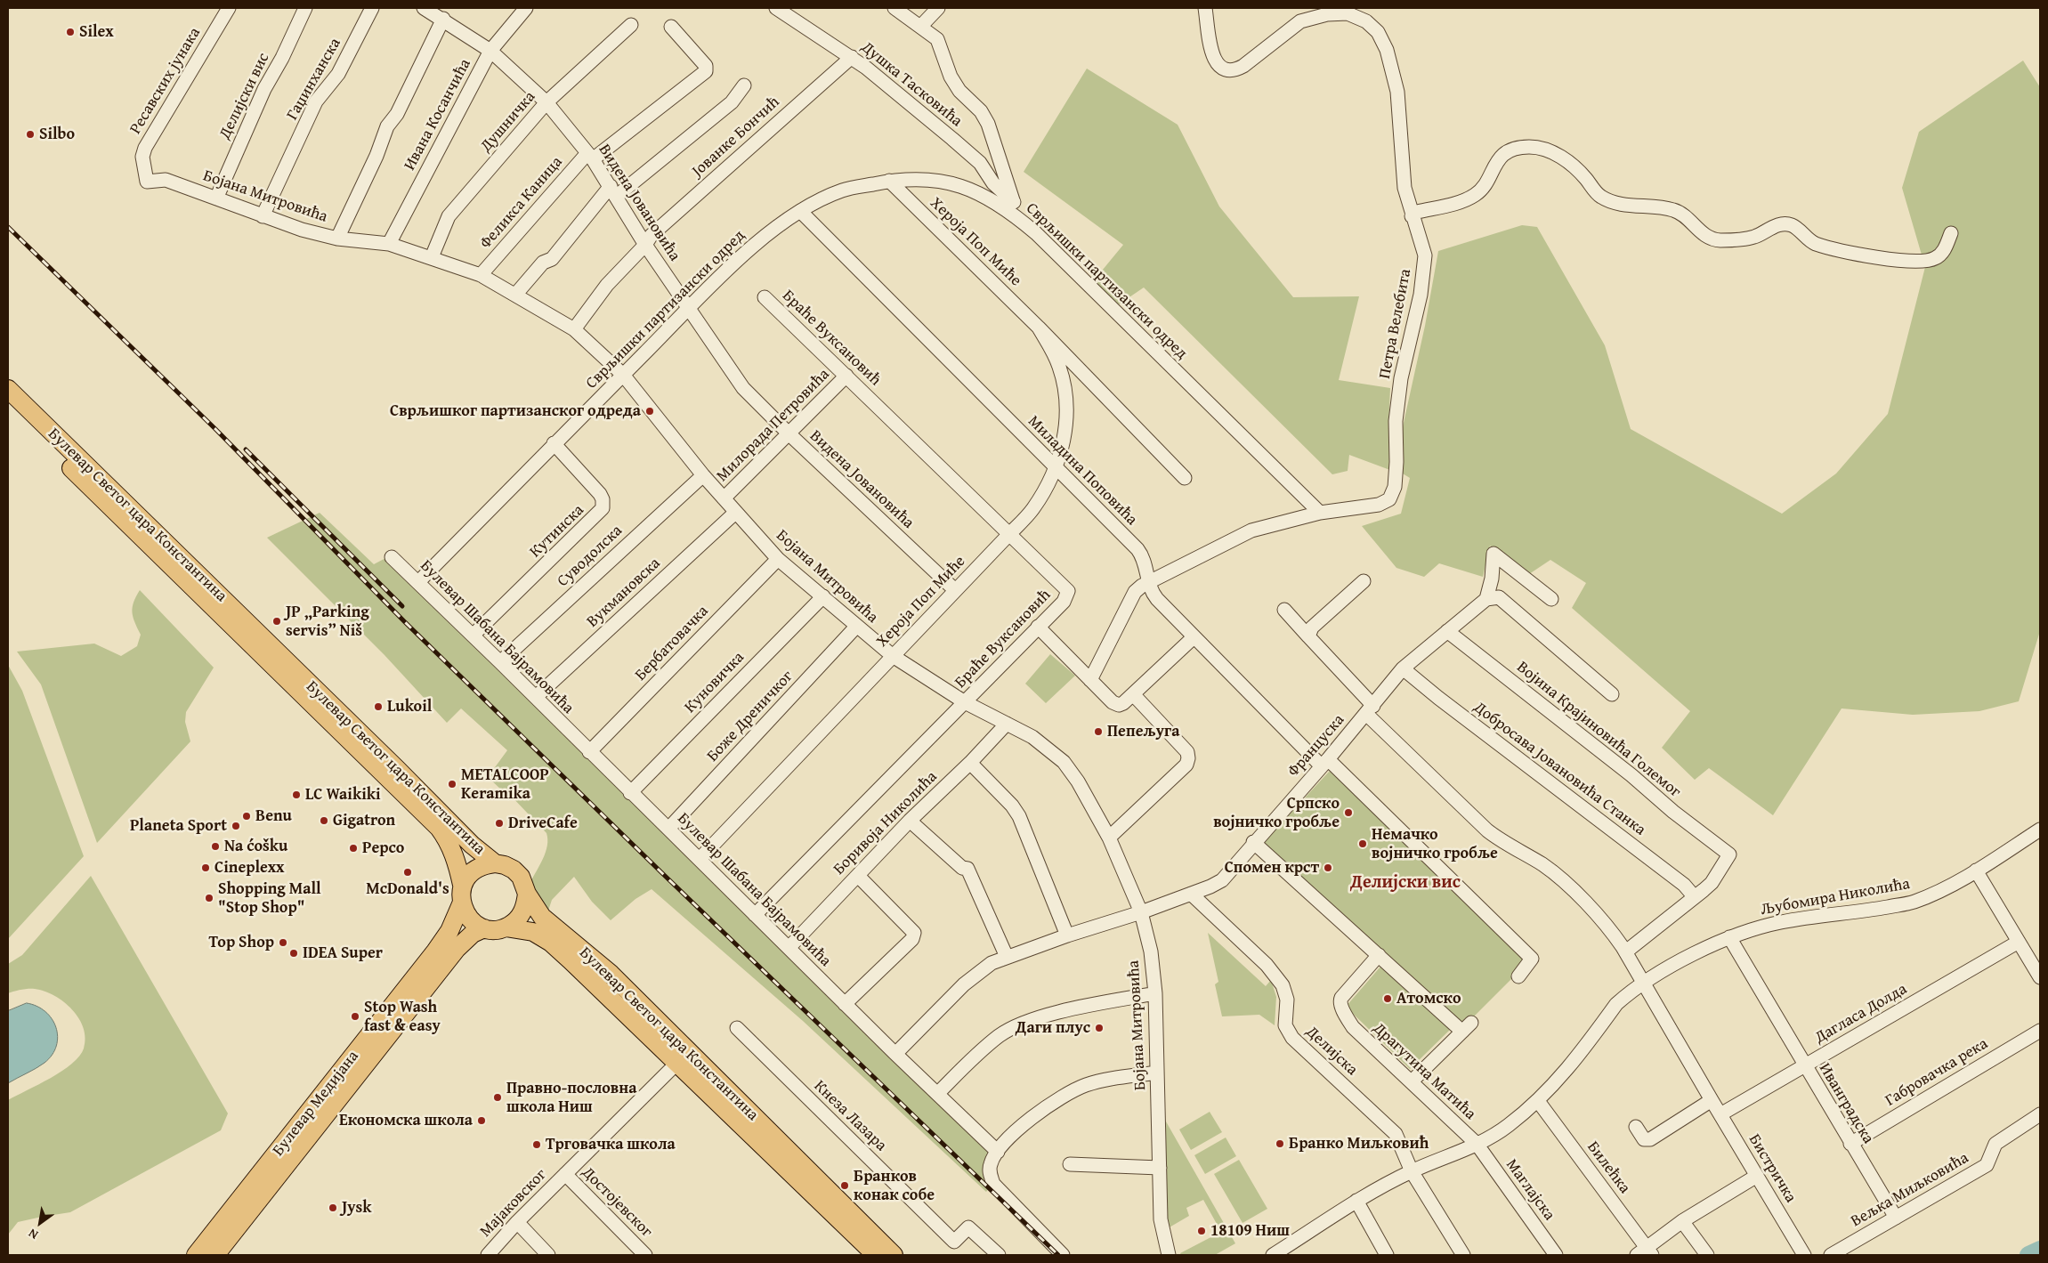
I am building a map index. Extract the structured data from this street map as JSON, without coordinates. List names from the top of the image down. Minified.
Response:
{"streets":{"main road":["Булевар Светог цара Константина","Булевар Медијана"],"street":["Гаџинханска","Ресавских јунака","Душка Тасковића","Делијски вис","Ивана Косанчића","Душничка","Јованке Бончић","Бојана Митровића","Феликса Каница","Видена Јовановића","Хероја Поп Миће","Сврљишки партизански одред","Петра Велебита","Браће Вуксановић","Милорада Петровића","Миладина Поповића","Кутинска","Суводолска","Вукмановска","Булевар Шабана Бајрамовића","Бербатовачка","Куновичка","Боже Дреничког","Војина Крајиновића Големог","Француска","Добросава Јовановића Станка","Боривоја Николића","Љубомира Николића","Дагласа Долда","Делијска","Драгутина Матића","Габровачка река","Иванградска","Кнеза Лазара","Билећка","Бистричка","Маглајска","Вељка Миљковића","Достојевског","Мајаковског"]},"crossings":[["Гаџинханска","Бојана Митровића"],["Ресавских јунака","Бојана Митровића"],["Душка Тасковића","Јованке Бончић"],["Делијски вис","Бојана Митровића"],["Ивана Косанчића","Бојана Митровића"],["Ивана Косанчића","Видена Јовановића"],["Душничка","Бојана Митровића"],["Душничка","Видена Јовановића"],["Јованке Бончић","Бојана Митровића"],["Јованке Бончић","Видена Јовановића"],["Бојана Митровића","Феликса Каница"],["Бојана Митровића","Хероја Поп Миће"],["Бојана Митровића","Сврљишки партизански одред"],["Бојана Митровића","Браће Вуксановић"],["Бојана Митровића","Милорада Петровића"],["Бојана Митровића","Суводолска"],["Бојана Митровића","Вукмановска"],["Бојана Митровића","Бербатовачка"],["Бојана Митровића","Куновичка"],["Бојана Митровића","Боже Дреничког"],["Бојана Митровића","Француска"],["Бојана Митровића","Боривоја Николића"],["Феликса Каница","Видена Јовановића"],["Видена Јовановића","Хероја Поп Миће"],["Видена Јовановића","Сврљишки партизански одред"],["Видена Јовановића","Милорада Петровића"],["Хероја Поп Миће","Сврљишки партизански одред"],["Хероја Поп Миће","Браће Вуксановић"],["Хероја Поп Миће","Миладина Поповића"],["Хероја Поп Миће","Булевар Шабана Бајрамовића"],["Сврљишки партизански одред","Петра Велебита"],["Сврљишки партизански одред","Миладина Поповића"],["Сврљишки партизански одред","Кутинска"],["Сврљишки партизански одред","Булевар Шабана Бајрамовића"],["Петра Велебита","Миладина Поповића"],["Браће Вуксановић","Милорада Петровића"],["Браће Вуксановић","Булевар Шабана Бајрамовића"],["Миладина Поповића","Француска"],["Булевар Светог цара Константина","Булевар Медијана"],["Булевар Светог цара Константина","Мајаковског"],["Кутинска","Булевар Шабана Бајрамовића"],["Суводолска","Булевар Шабана Бајрамовића"],["Вукмановска","Булевар Шабана Бајрамовића"],["Булевар Шабана Бајрамовића","Бербатовачка"],["Булевар Шабана Бајрамовића","Куновичка"],["Булевар Шабана Бајрамовића","Боже Дреничког"],["Булевар Шабана Бајрамовића","Француска"],["Булевар Шабана Бајрамовића","Боривоја Николића"],["Војина Крајиновића Големог","Француска"],["Војина Крајиновића Големог","Добросава Јовановића Станка"],["Француска","Добросава Јовановића Станка"],["Француска","Делијска"],["Француска","Бистричка"],["Љубомира Николића","Делијска"],["Љубомира Николића","Драгутина Матића"],["Љубомира Николића","Иванградска"],["Љубомира Николића","Билећка"],["Љубомира Николића","Бистричка"],["Љубомира Николића","Маглајска"],["Дагласа Долда","Иванградска"],["Дагласа Долда","Бистричка"],["Драгутина Матића","Маглајска"],["Габровачка река","Иванградска"],["Иванградска","Вељка Миљковића"],["Достојевског","Мајаковског"]],"districts":["Делијски вис"],"places":["Silex","Silbo","Сврљишког партизанског одреда","JP „Parking servis” Niš","Lukoil","Пепељуга","METALCOOP Keramika","LC Waikiki","Српско војничко гробље","Benu","Gigatron","DriveCafe","Planeta Sport","Немачко војничко гробље","Na ćošku","Pepco","Cineplexx","Спомен крст","McDonald's","Shopping Mall \"Stop Shop\"","Top Shop","IDEA Super","Атомско","Stop Wash fast & easy","Даги плус","Правно-пословна школа Ниш","Економска школа","Бранко Миљковић","Трговачка школа","Бранков конак собе","Jysk","18109 Ниш"],"north":"bottom left"}
